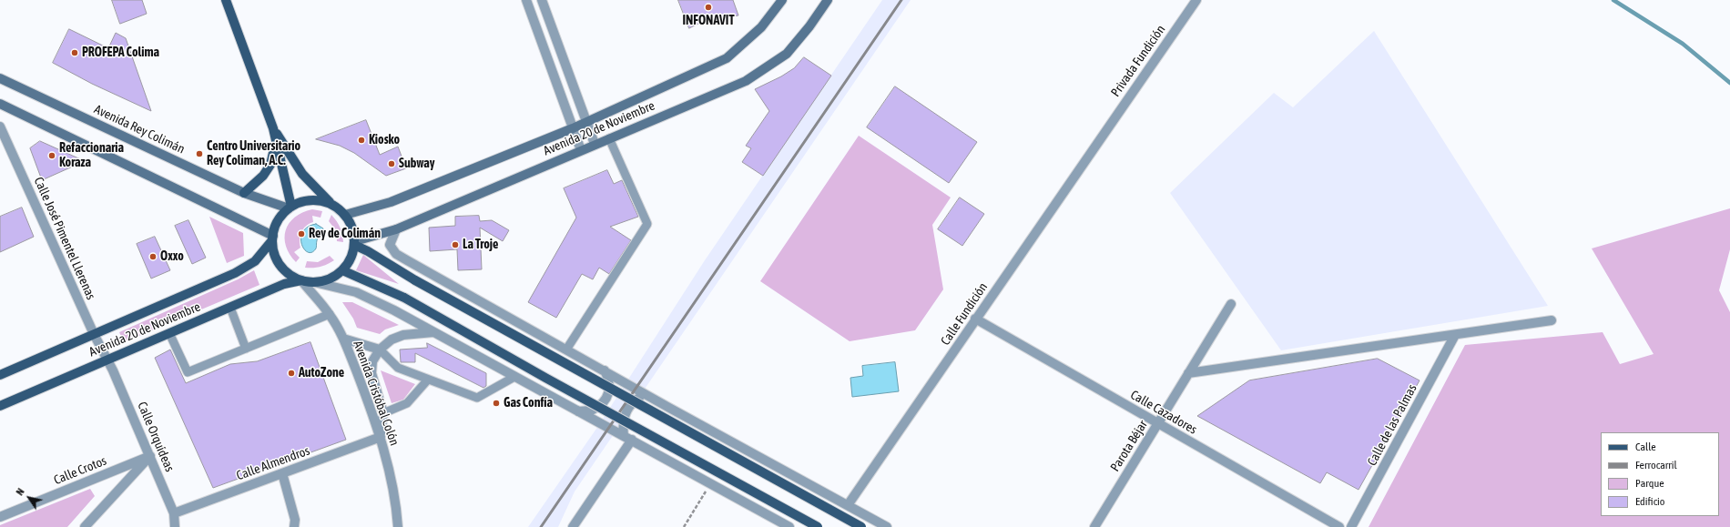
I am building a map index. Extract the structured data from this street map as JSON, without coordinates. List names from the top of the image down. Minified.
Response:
{"streets":{"main road":["Avenida 20 de Noviembre","Avenida Rey Colimán"],"street":["Privada Fundición","Calle José Pimentel Llerenas","Calle Fundición","Avenida Cristóbal Colón","Calle Cazadores","Calle de las Palmas","Calle Orquídeas","Parota Béjar","Calle Almendros","Calle Crotos"]},"crossings":[["Privada Fundición","Calle Fundición"],["Avenida 20 de Noviembre","Avenida Rey Colimán"],["Avenida 20 de Noviembre","Calle José Pimentel Llerenas"],["Avenida 20 de Noviembre","Avenida Cristóbal Colón"],["Avenida 20 de Noviembre","Calle Orquídeas"],["Avenida Rey Colimán","Avenida Cristóbal Colón"],["Calle José Pimentel Llerenas","Calle Orquídeas"],["Calle Fundición","Calle Cazadores"],["Avenida Cristóbal Colón","Calle Almendros"],["Calle Cazadores","Parota Béjar"],["Calle Orquídeas","Calle Almendros"],["Calle Orquídeas","Calle Crotos"]],"places":["INFONAVIT","PROFEPA Colima","Kiosko","Centro Universitario Rey Coliman, A.C.","Refaccionaria Koraza","Subway","Rey de Colimán","La Troje","Oxxo","AutoZone","Gas Confía"],"legend":["Calle","Ferrocarril","Parque","Edificio"],"north":"top left"}
